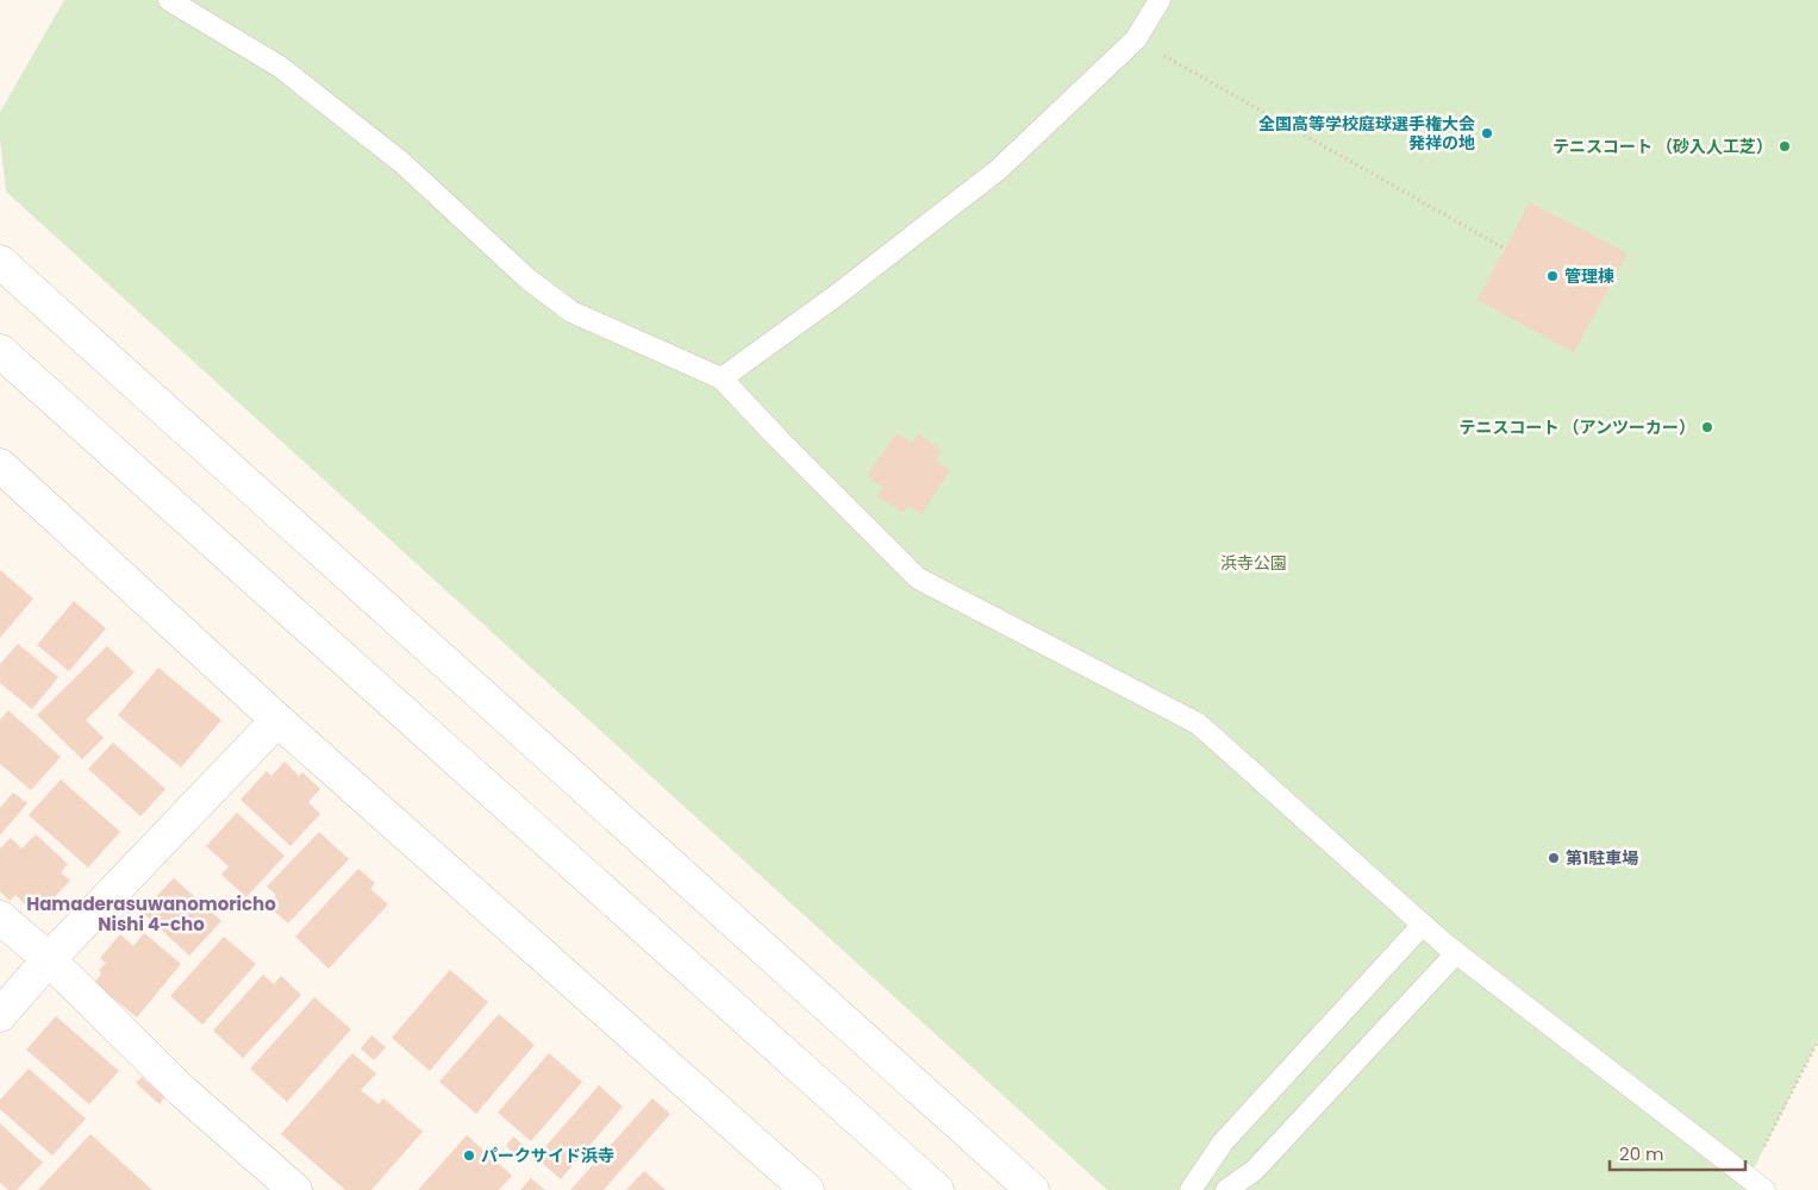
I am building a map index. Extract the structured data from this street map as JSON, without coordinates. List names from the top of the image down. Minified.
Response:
{"districts":["Hamaderasuwanomoricho Nishi 4-cho"],"parks":["浜寺公園"],"places":["全国高等学校庭球選手権大会 発祥の地","テニスコート （砂入人工芝）","管理棟","テニスコート （アンツーカー）","第1駐車場","パークサイド浜寺"],"scale_bar":"20 m"}
